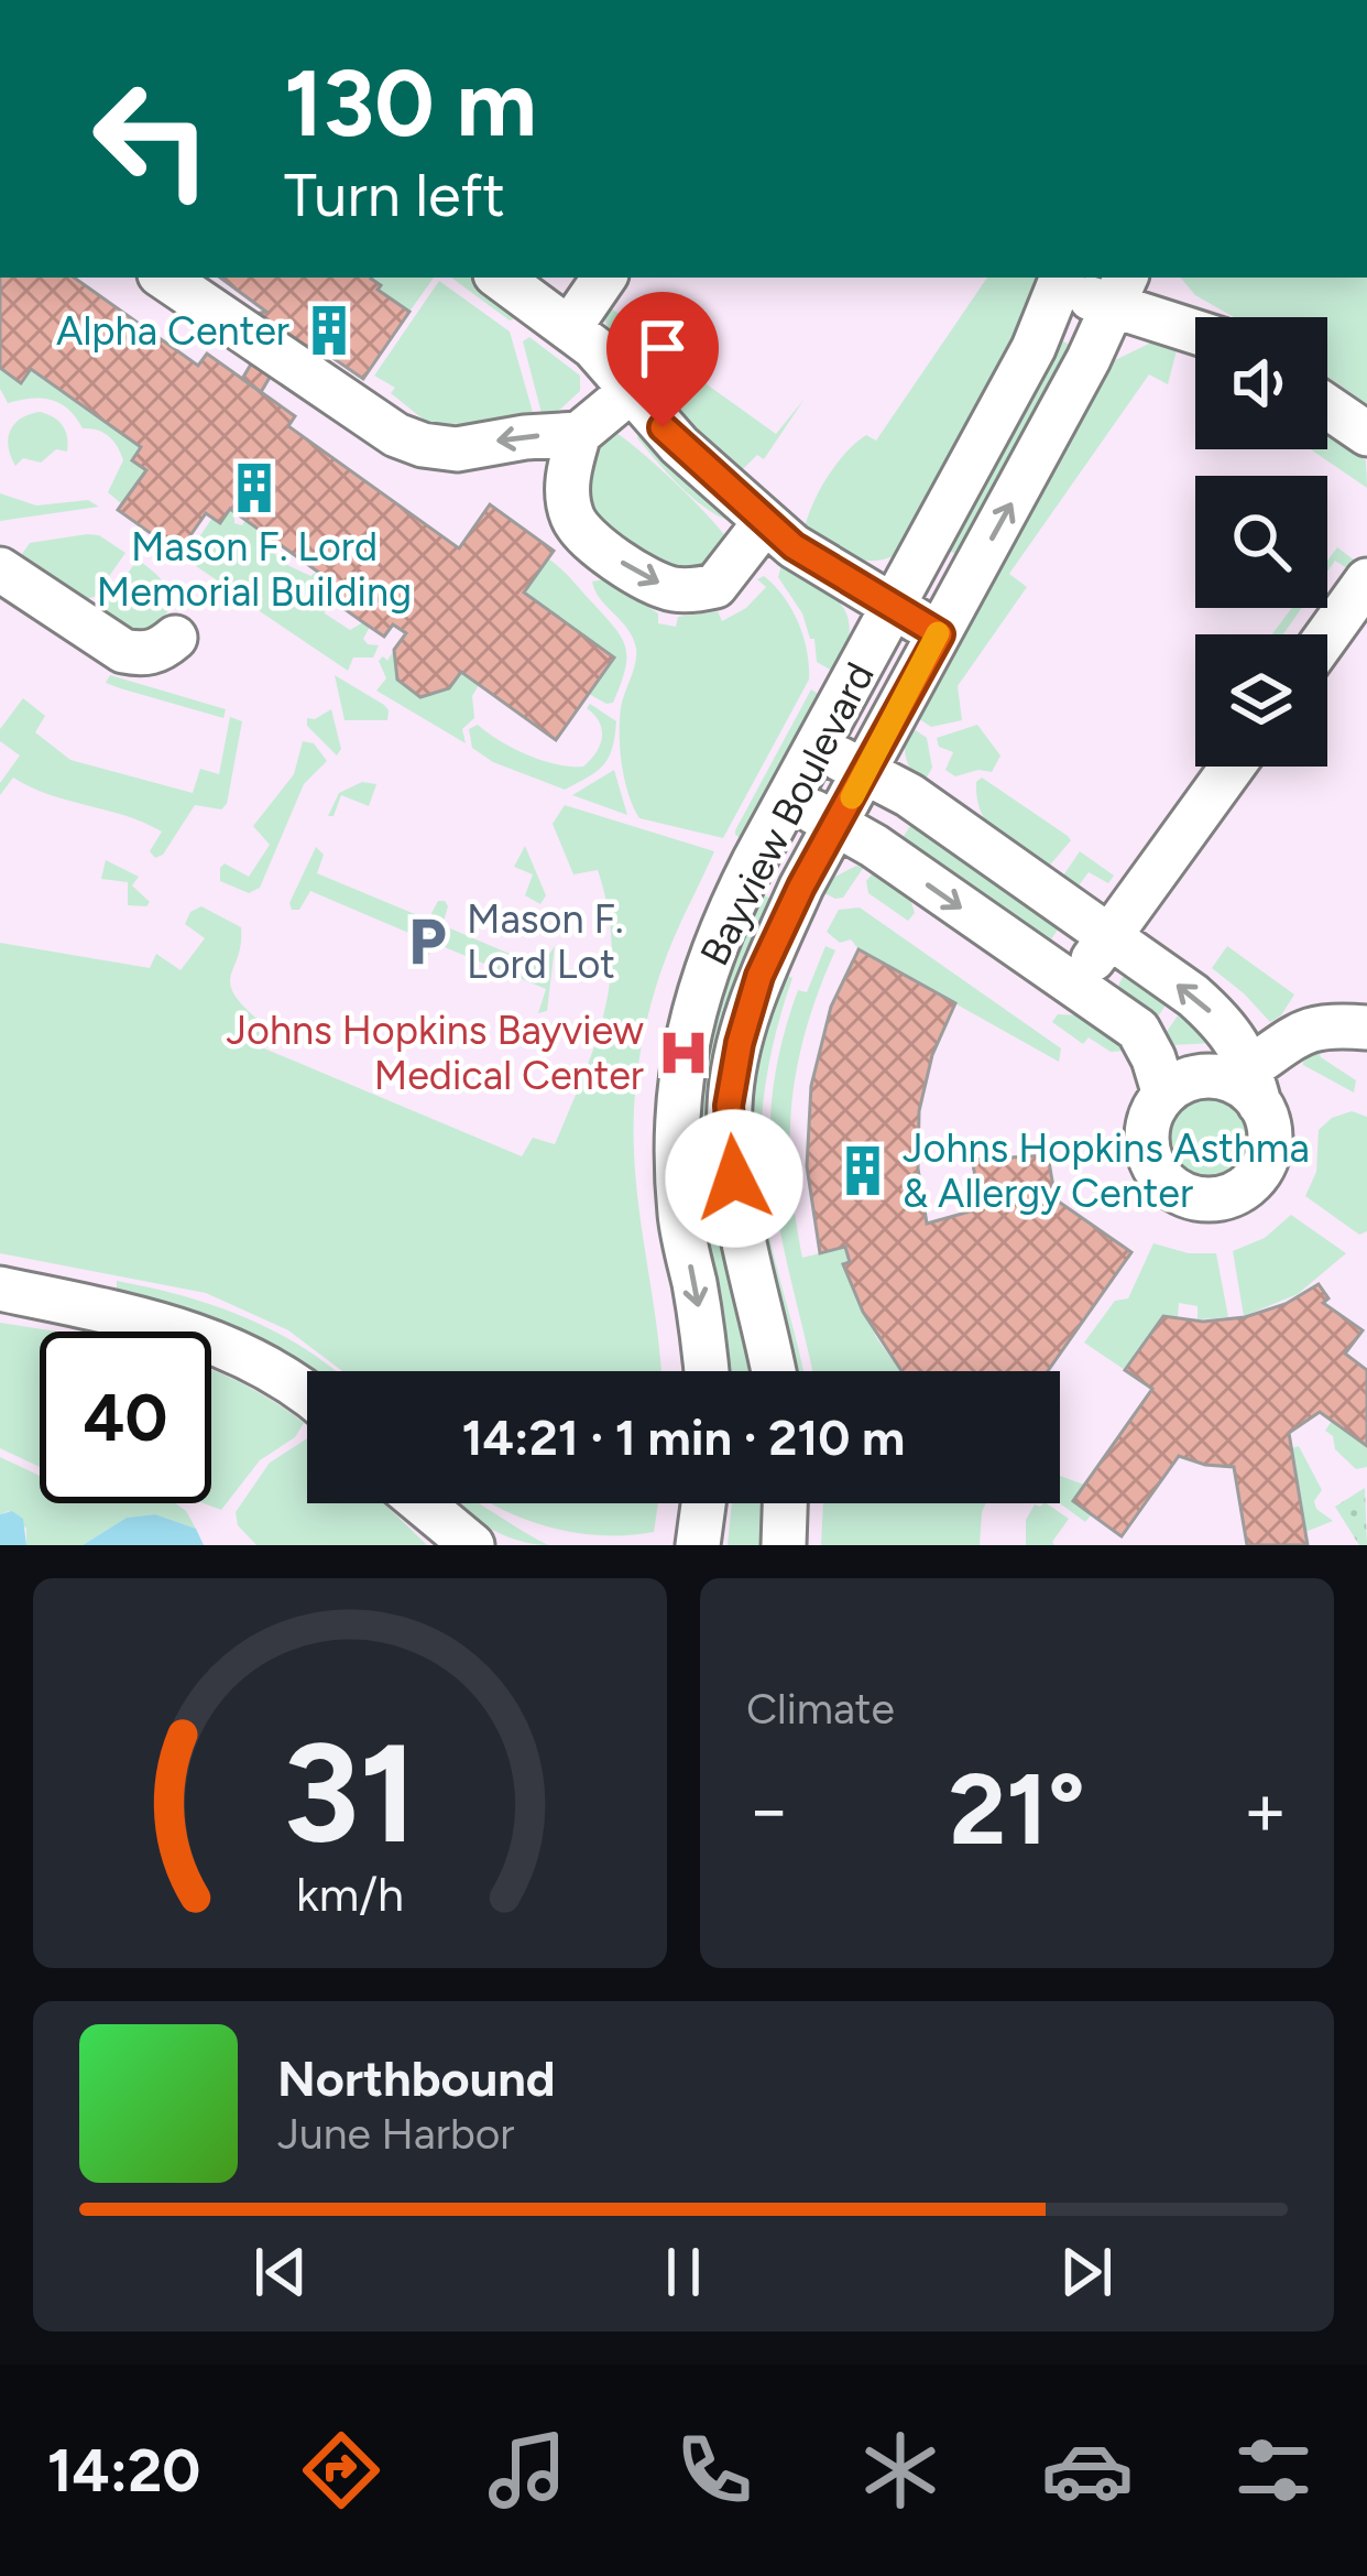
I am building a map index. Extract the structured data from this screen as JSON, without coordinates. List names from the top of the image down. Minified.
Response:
{"streets":{"street":["Bayview Boulevard"]},"places":{"building":["Alpha Center","Mason F. Lord Memorial Building","Johns Hopkins Asthma & Allergy Center"],"parking":["Mason F. Lord Lot"],"hospital":["Johns Hopkins Bayview Medical Center"]},"page":{"turn":["130 m","Turn left"],"limit":"40","trip":"14:21 · 1 min · 210 m","tile":"Climate","heat":["−","21°","+"],"song":["Northbound","June Harbor"],"tabs":"14:20","gauge":["31","km/h"]}}
